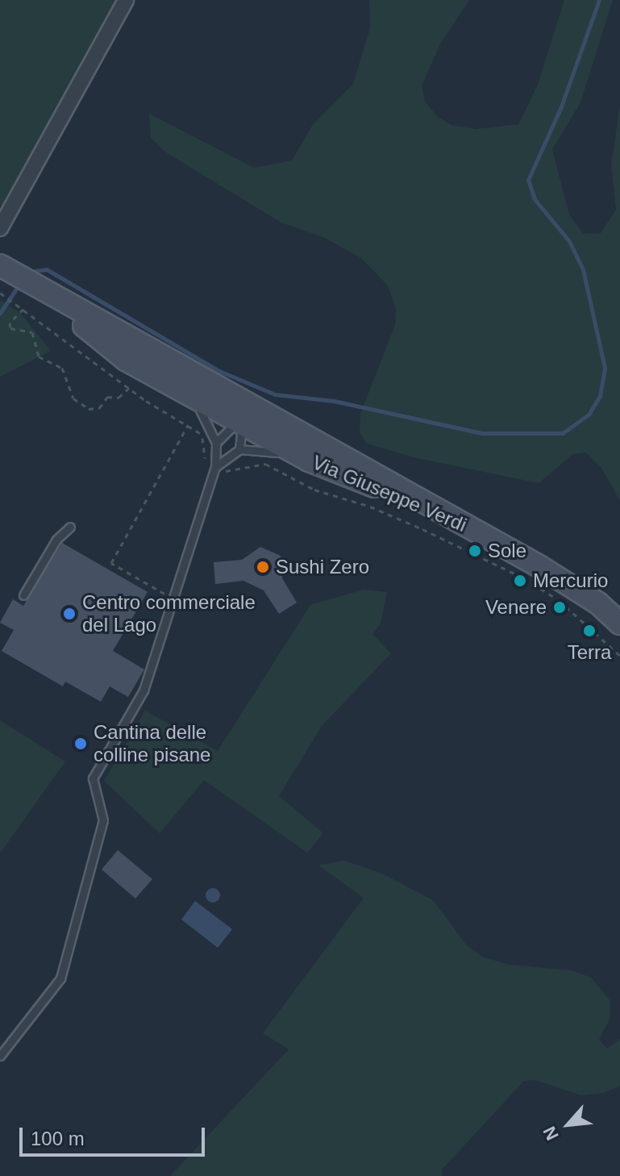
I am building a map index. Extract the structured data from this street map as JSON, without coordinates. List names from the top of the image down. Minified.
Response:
{"streets":{"main road":["Via Giuseppe Verdi"]},"places":["Sole","Sushi Zero","Mercurio","Venere","Centro commerciale del Lago","Terra","Cantina delle colline pisane"],"scale_bar":"100 m","north":"bottom left"}
